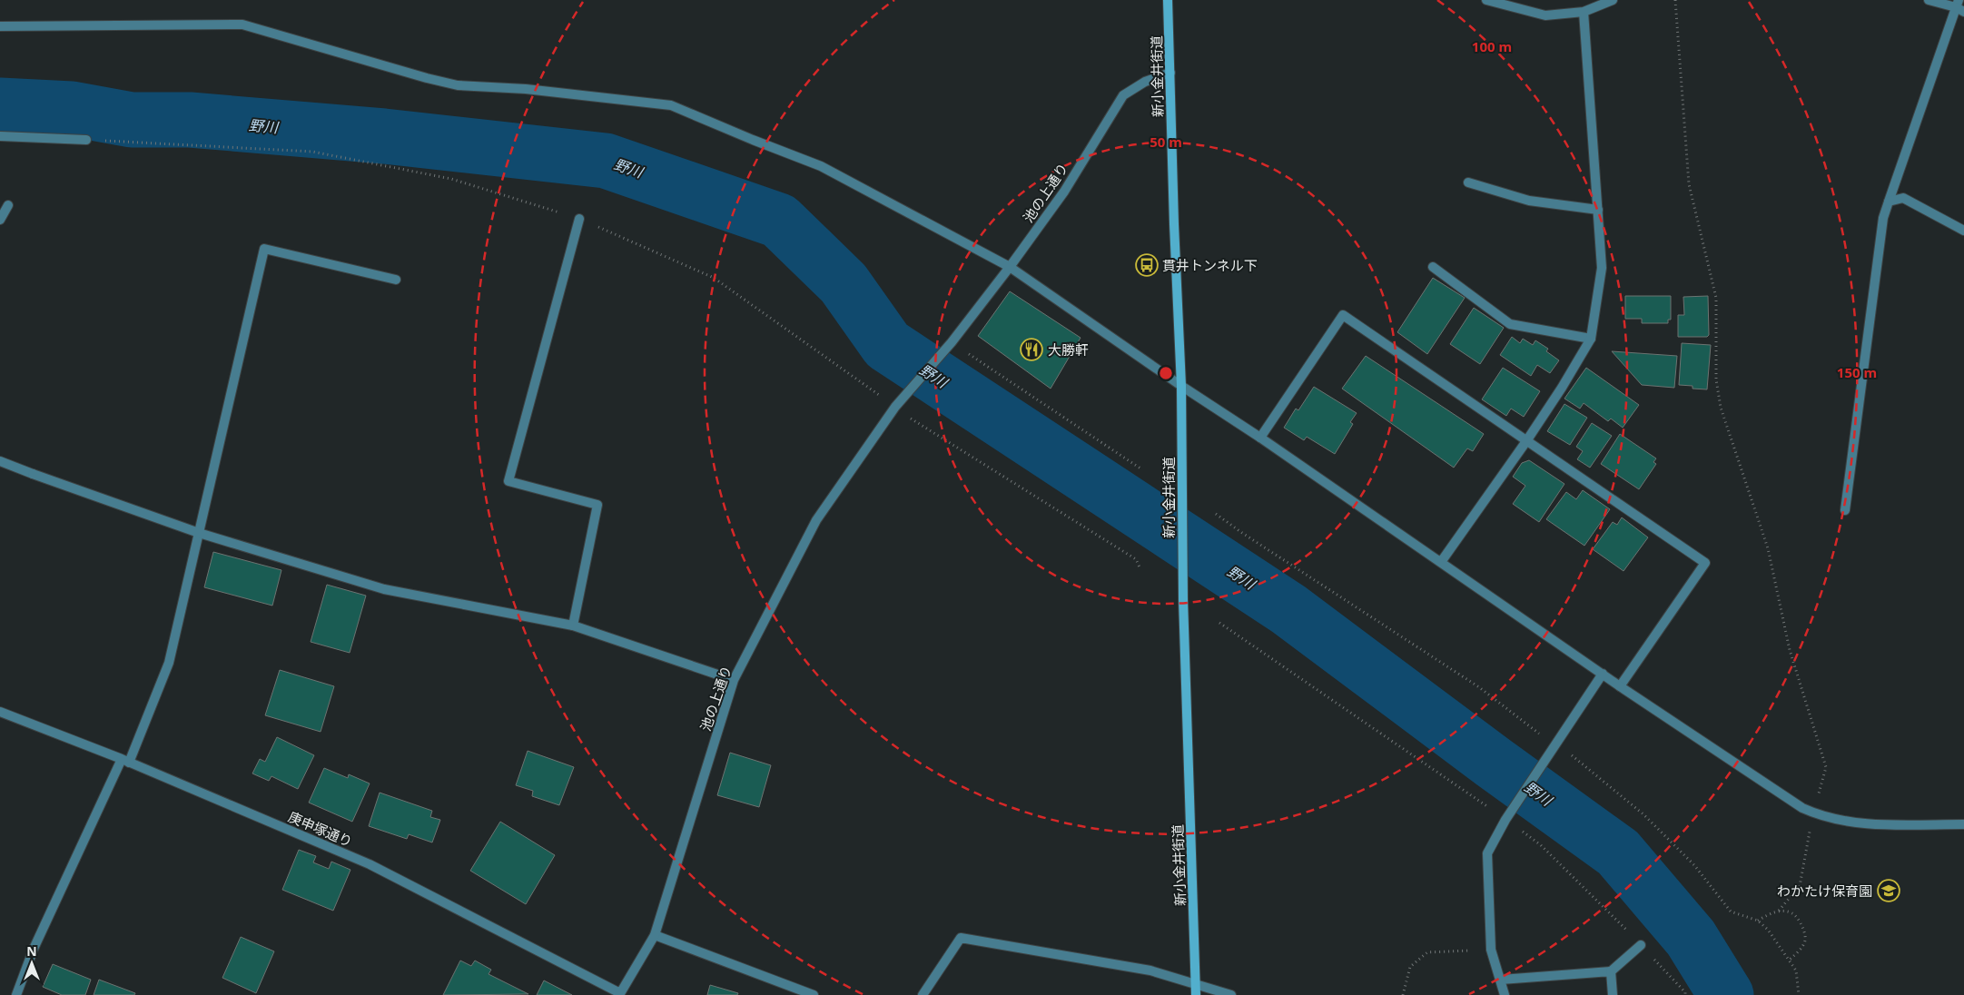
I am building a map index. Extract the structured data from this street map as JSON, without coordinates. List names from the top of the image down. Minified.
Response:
{"streets":{"main road":["新小金井街道"],"street":["池の上通り","庚申塚通り"]},"crossings":[["新小金井街道","池の上通り"],["池の上通り","庚申塚通り"]],"water":["野川"],"places":{"bus stop":["貫井トンネル下"],"restaurant":["大勝軒"],"school or university":["わかたけ保育園"]},"north":"top","rings":["100 m","50 m","150 m"]}
